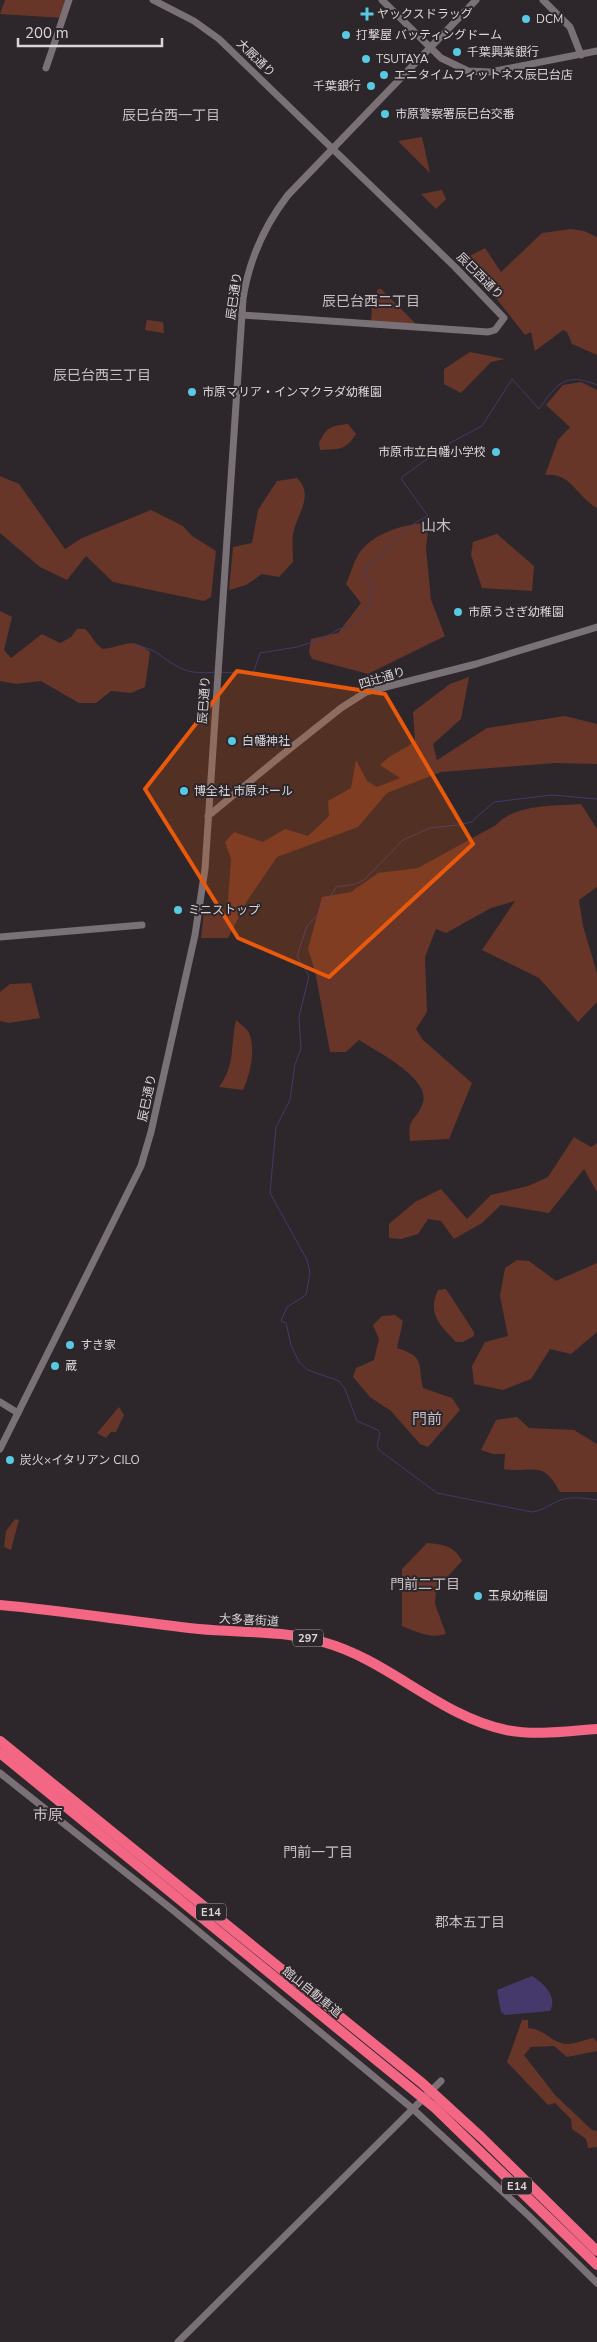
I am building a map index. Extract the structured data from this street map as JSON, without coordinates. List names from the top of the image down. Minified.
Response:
{"streets":{"highway":["大多喜街道","297","E14","館山自動車道"],"street":["大厩通り","辰巳西通り","辰巳通り","四辻通り"]},"crossings":[["大厩通り","辰巳西通り"],["大厩通り","辰巳通り"],["辰巳西通り","辰巳通り"],["辰巳通り","四辻通り"]],"districts":["辰巳台西一丁目","辰巳台西二丁目","辰巳台西三丁目","山木","門前","門前二丁目","市原","門前一丁目","郡本五丁目"],"places":{"health":["ヤックスドラッグ"],"other":["DCM","打撃屋 バッティングドーム","千葉興業銀行","TSUTAYA","エニタイムフィットネス辰巳台店","千葉銀行","市原警察署辰巳台交番","市原マリア・インマクラダ幼稚園","市原市立白幡小学校","市原うさぎ幼稚園","白幡神社","博全社 市原ホール","ミニストップ","すき家","蔵","炭火×イタリアン CILO","玉泉幼稚園"]},"scale_bar":"200 m"}
